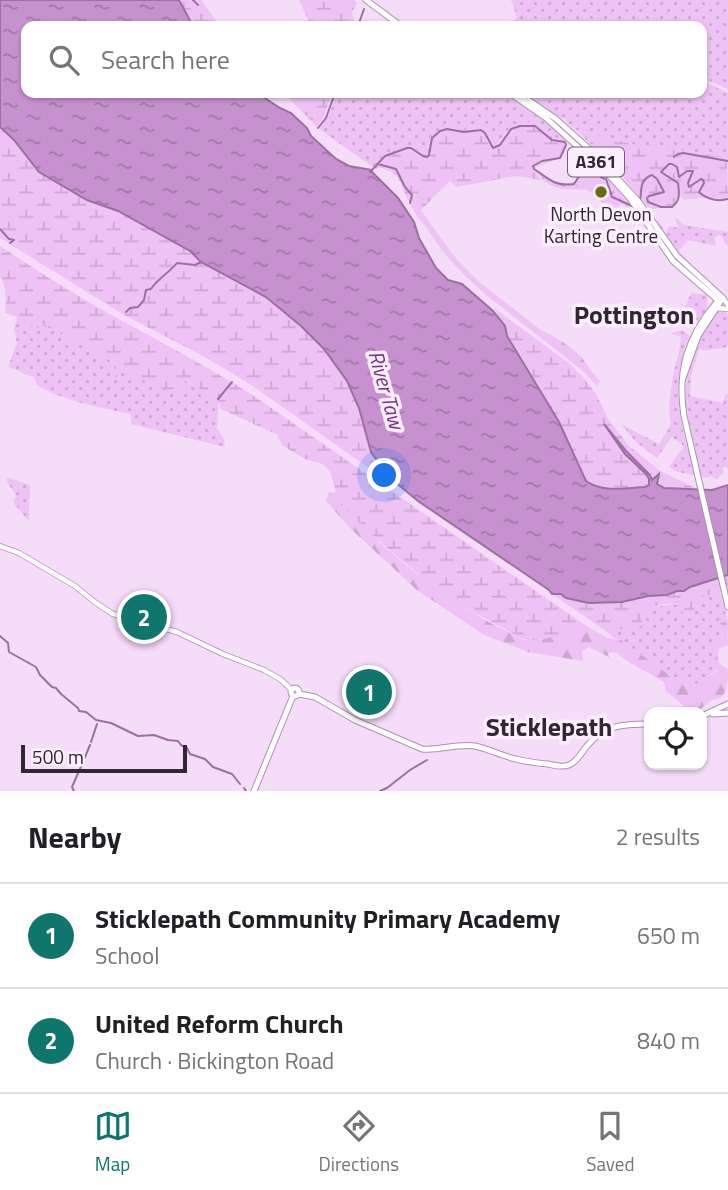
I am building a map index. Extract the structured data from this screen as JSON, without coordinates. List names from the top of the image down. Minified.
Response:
{"streets":{"main road":["A361"]},"districts":["Pottington","Sticklepath"],"water":["River Taw"],"places":["North Devon Karting Centre"],"scale_bar":"500 m","page":{"search":"Search here","pins":["2","1"],"scale":"500 m","heading":["Nearby","2 results"],"list":[{"mark":"1","name":"Sticklepath Community Primary Academy","note":"School","value":"650 m"},{"mark":"2","name":"United Reform Church","note":"Church · Bickington Road","value":"840 m"}],"nav":["Map","Directions","Saved"]}}
